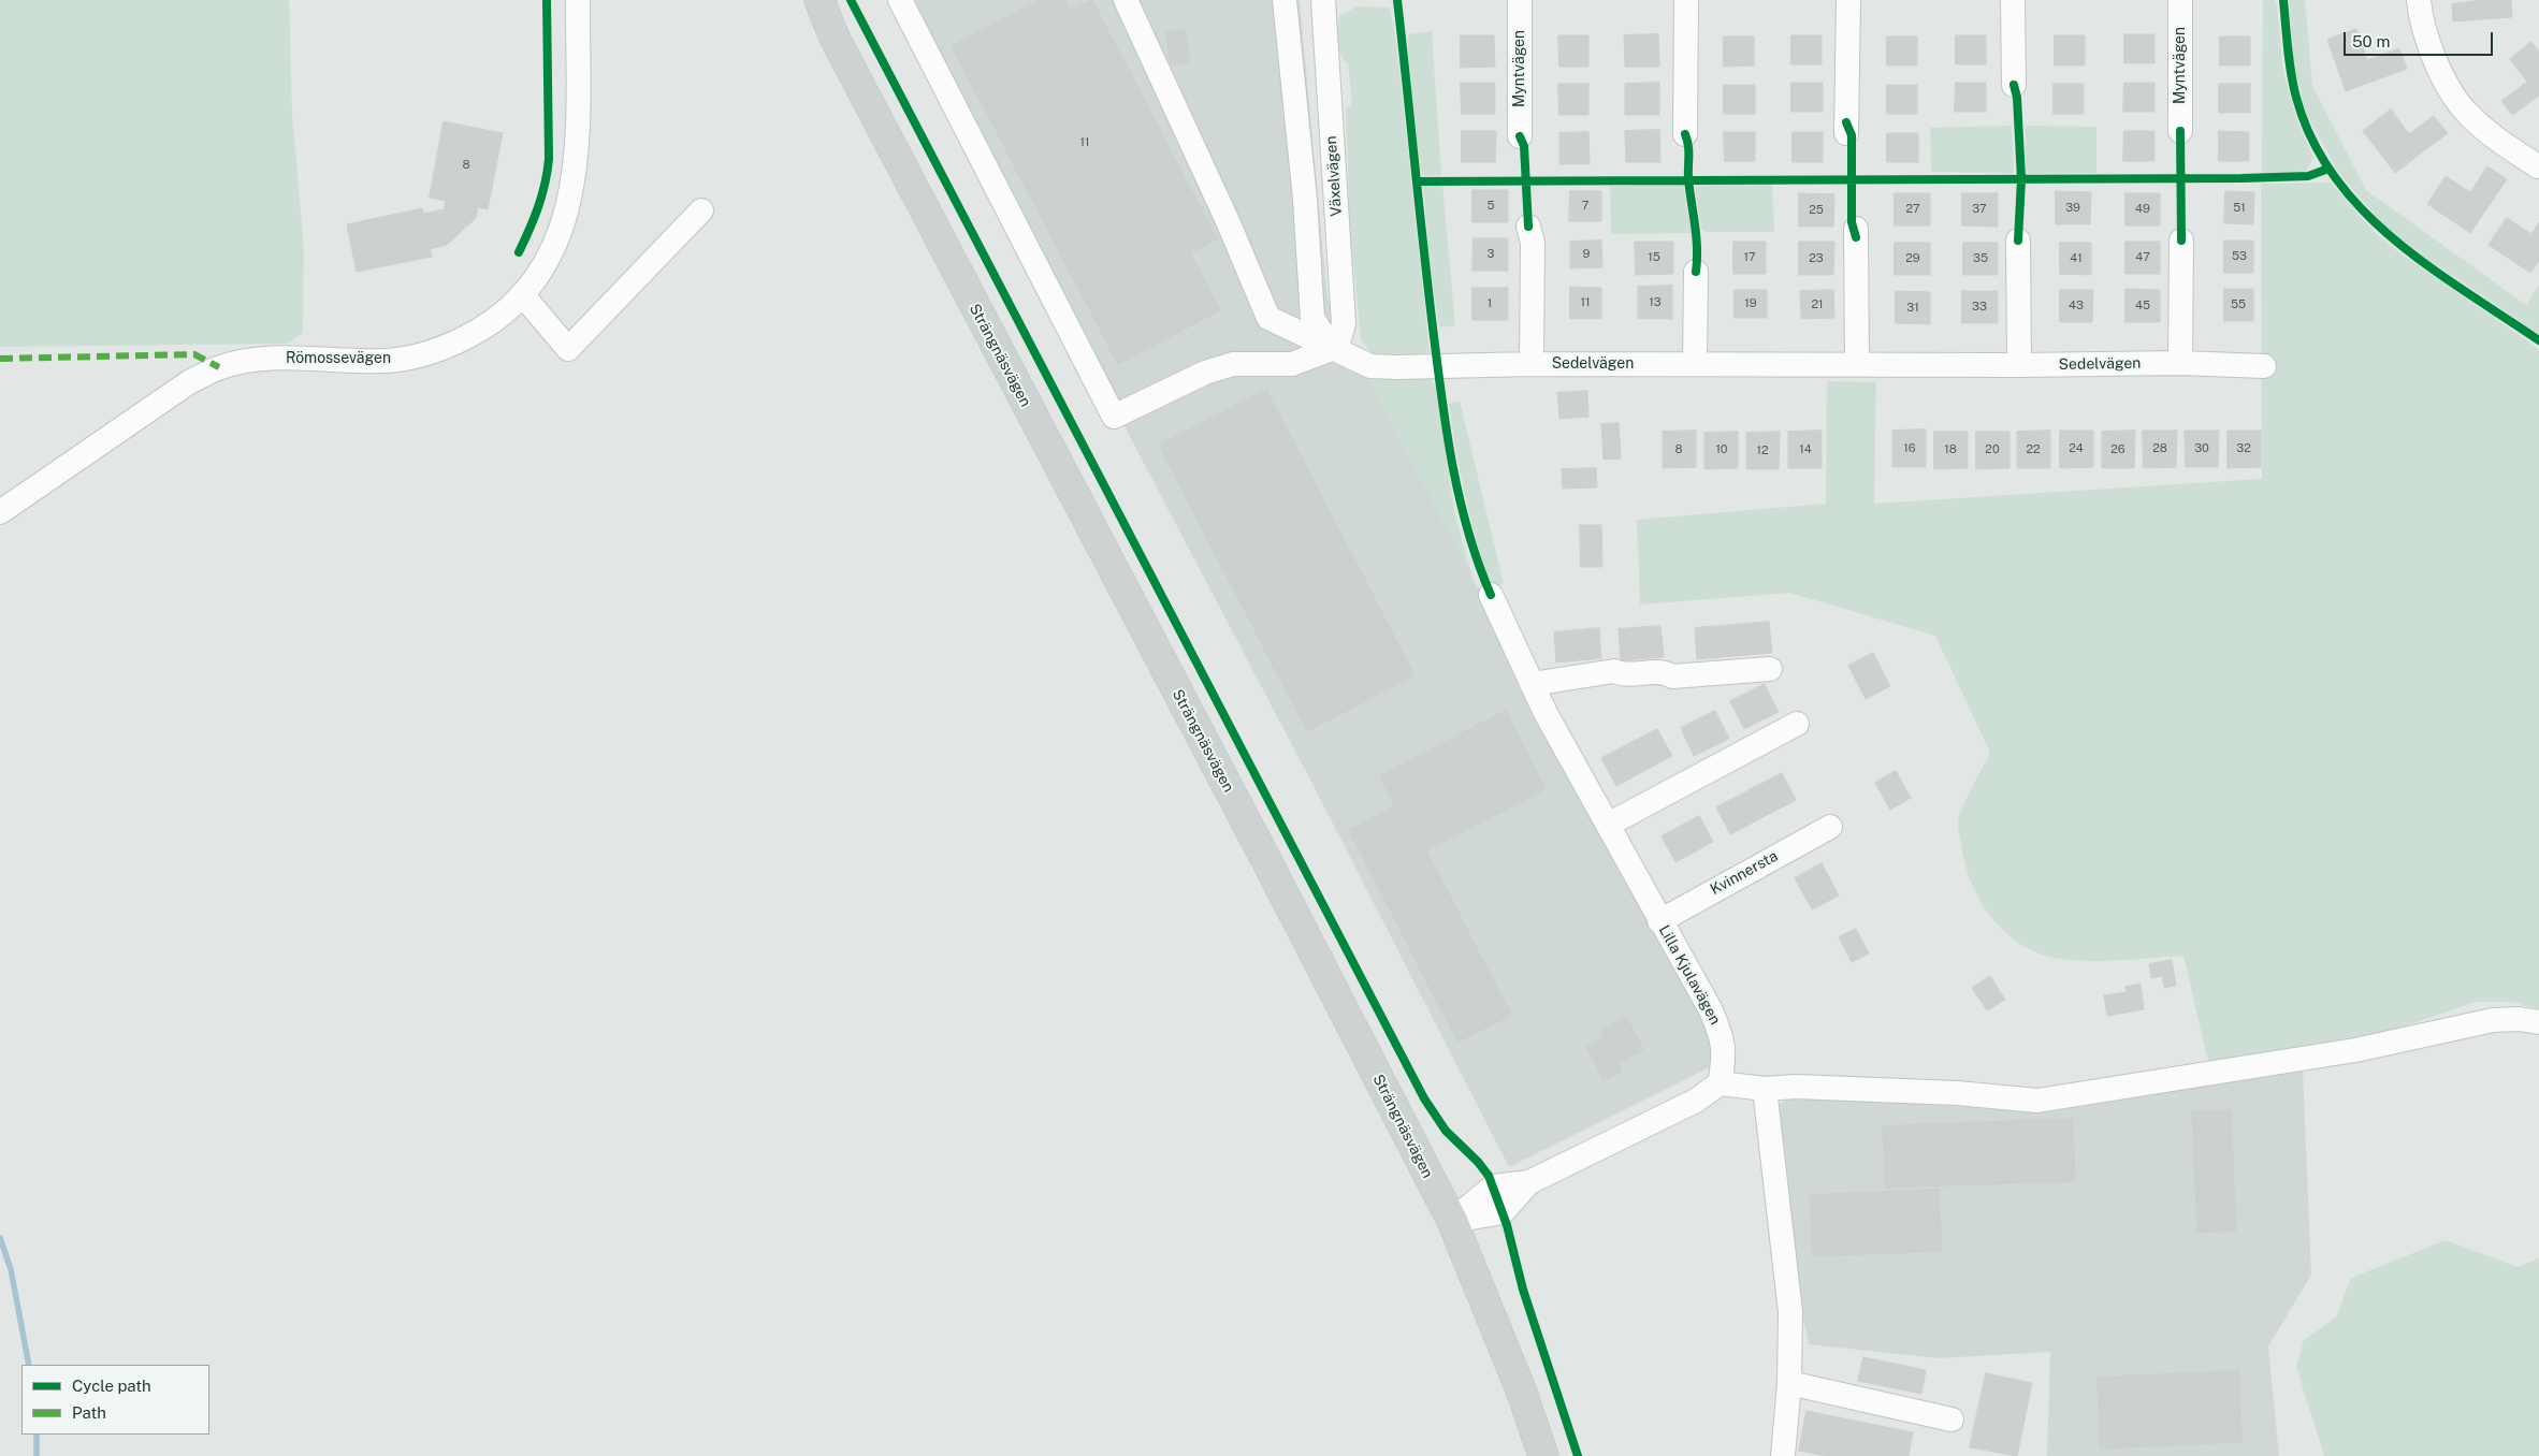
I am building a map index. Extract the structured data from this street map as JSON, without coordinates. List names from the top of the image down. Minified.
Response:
{"streets":{"main road":["Strängnäsvägen"],"street":["Myntvägen","Växelvägen","Römossevägen","Sedelvägen","Kvinnersta","Lilla Kjulavägen"]},"crossings":[["Kvinnersta","Lilla Kjulavägen"]],"house_numbers":["11","8","5","7","39","51","27","37","49","25","3","9","53","15","17","47","23","29","35","41","11","13","1","19","21","55","43","45","33","31","16","24","28","30","32","8","10","14","18","20","22","26","12"],"legend":["Cycle path","Path"],"scale_bar":"50 m"}
